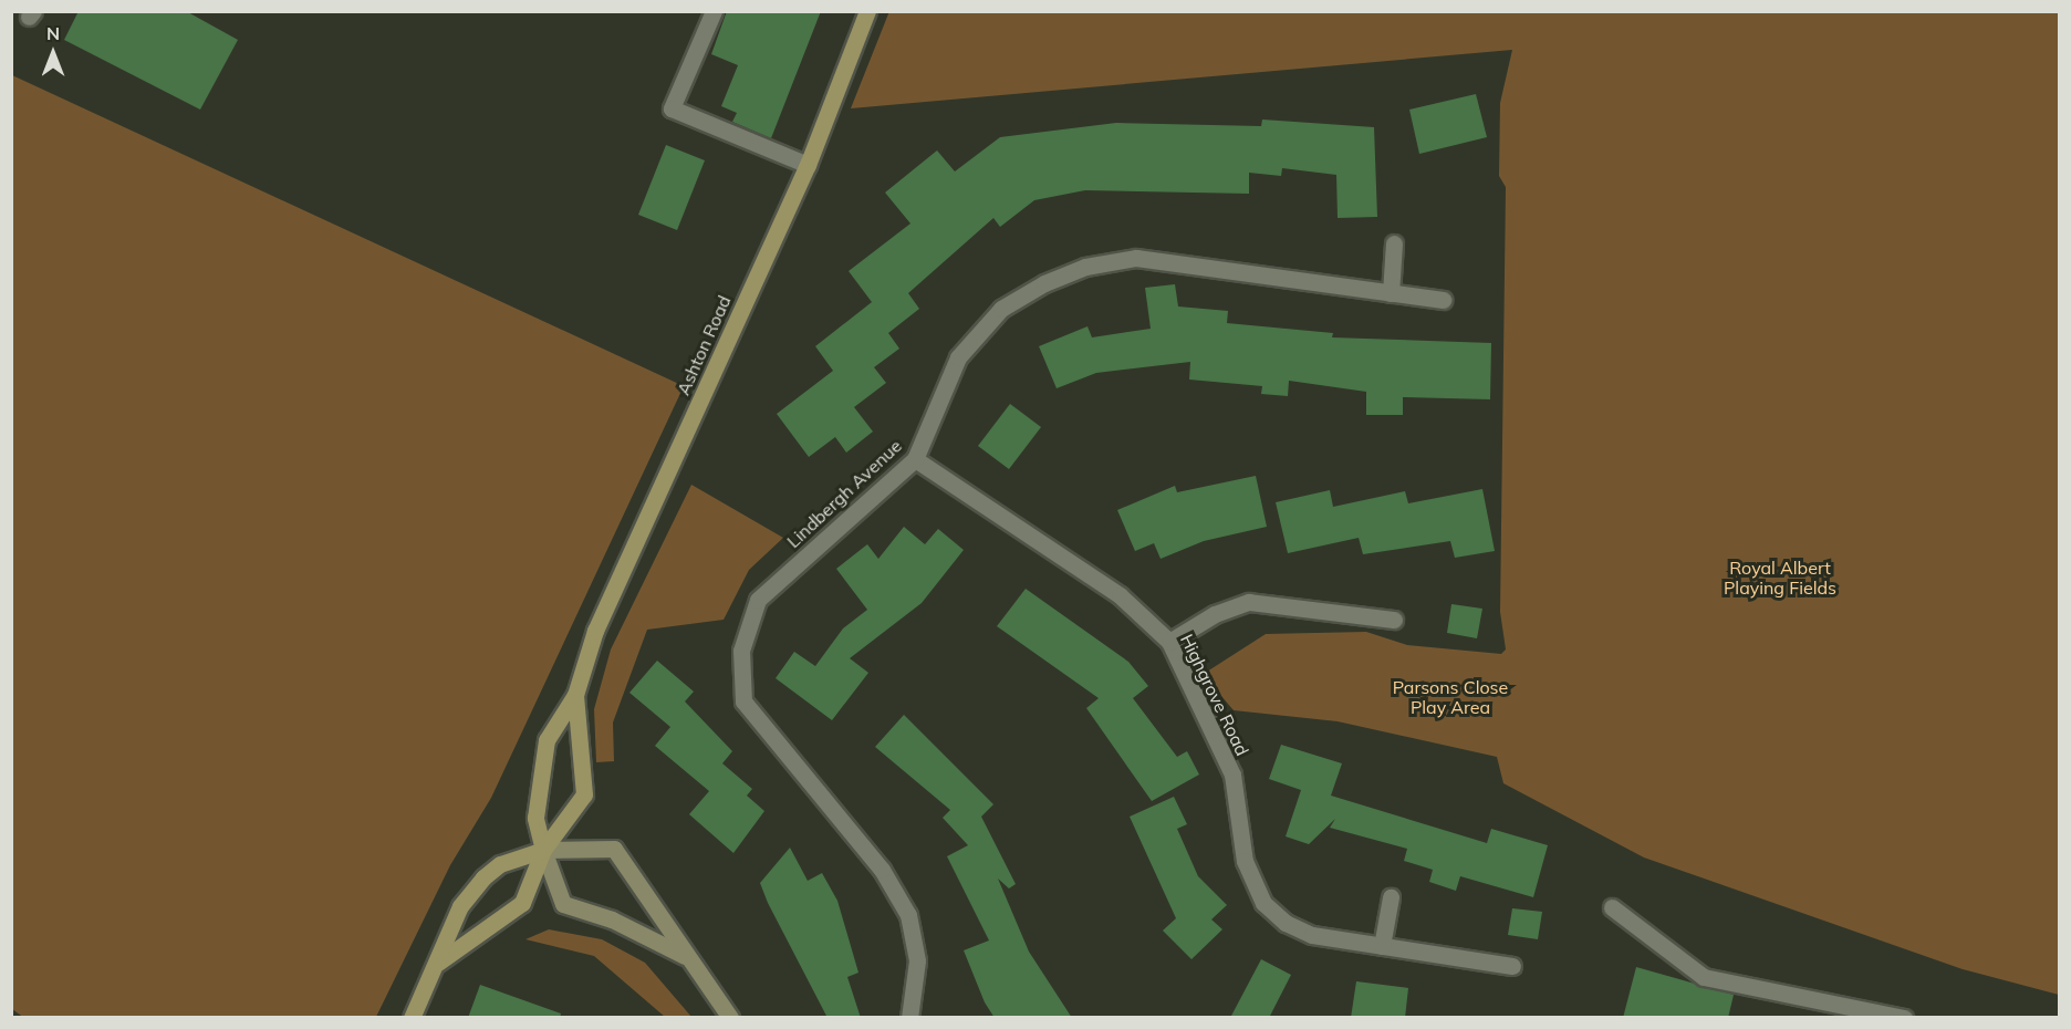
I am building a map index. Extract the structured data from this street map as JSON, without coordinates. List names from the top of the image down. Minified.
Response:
{"streets":{"main road":["Ashton Road"],"street":["Lindbergh Avenue","Highgrove Road"]},"crossings":[["Lindbergh Avenue","Highgrove Road"]],"parks":["Royal Albert Playing Fields","Parsons Close Play Area"],"north":"top"}
